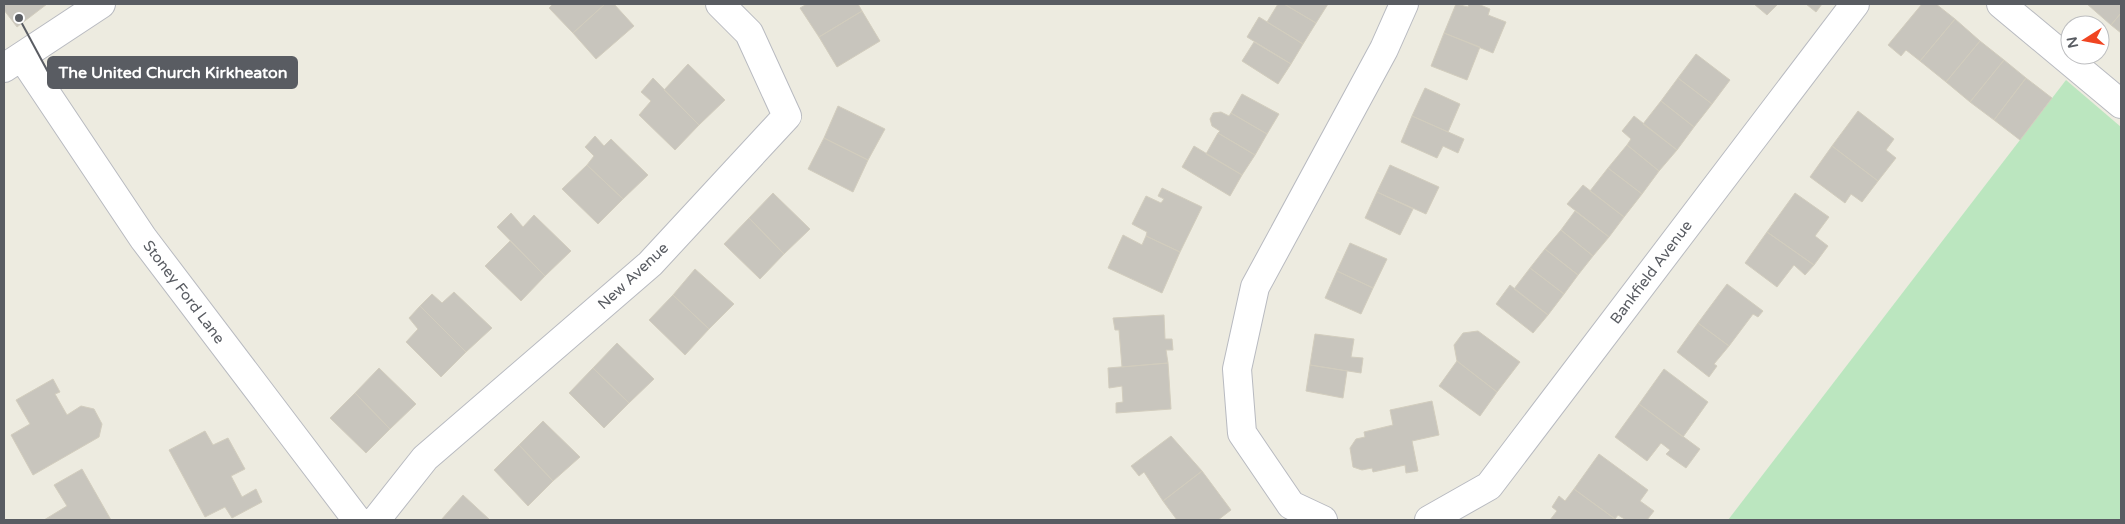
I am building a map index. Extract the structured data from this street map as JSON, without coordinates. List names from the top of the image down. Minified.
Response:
{"streets":{"street":["Bankfield Avenue","New Avenue","Stoney Ford Lane"]},"places":["The United Church Kirkheaton"],"north":"left"}
